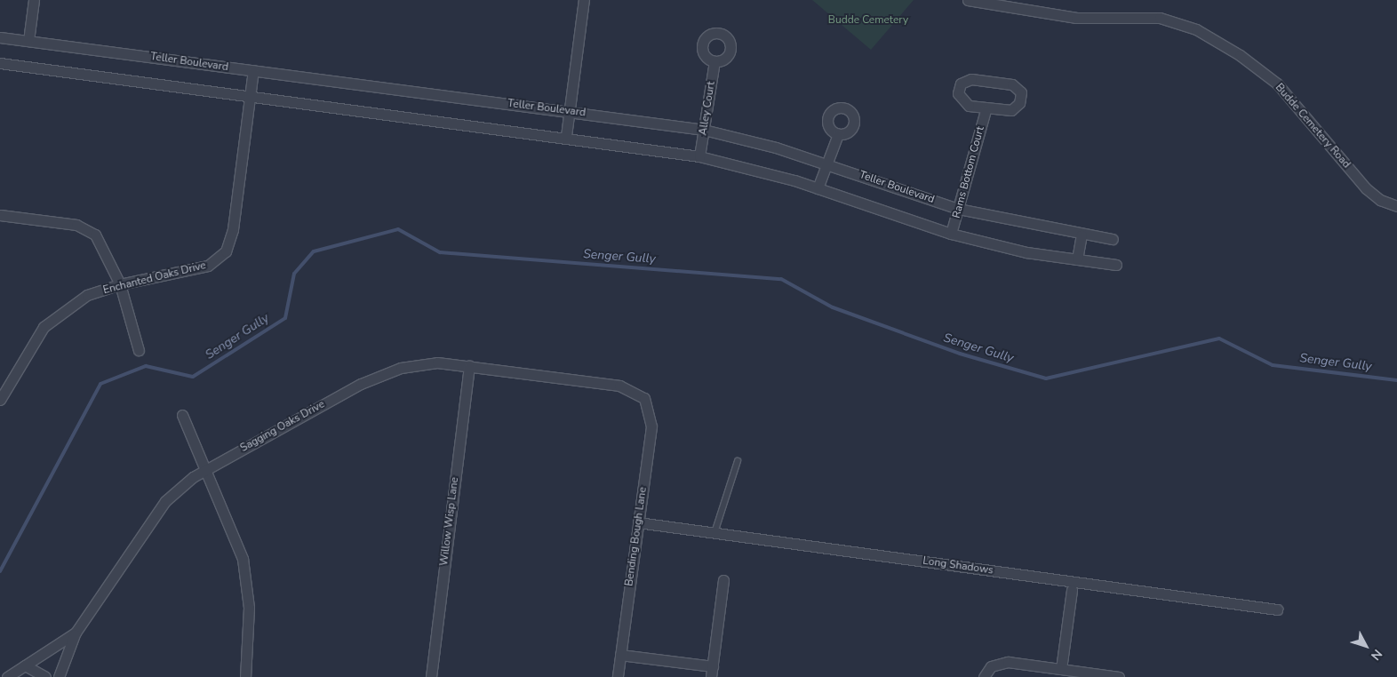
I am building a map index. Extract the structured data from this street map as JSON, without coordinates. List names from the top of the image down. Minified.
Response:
{"streets":{"street":["Teller Boulevard","Alley Court","Budde Cemetery Road","Rams Bottom Court","Enchanted Oaks Drive","Sagging Oaks Drive","Willow Wisp Lane","Bending Bough Lane","Long Shadows"]},"crossings":[["Teller Boulevard","Alley Court"],["Teller Boulevard","Rams Bottom Court"],["Teller Boulevard","Enchanted Oaks Drive"],["Sagging Oaks Drive","Willow Wisp Lane"],["Sagging Oaks Drive","Bending Bough Lane"],["Bending Bough Lane","Long Shadows"]],"water":["Senger Gully"],"parks":["Budde Cemetery"],"north":"bottom right"}
